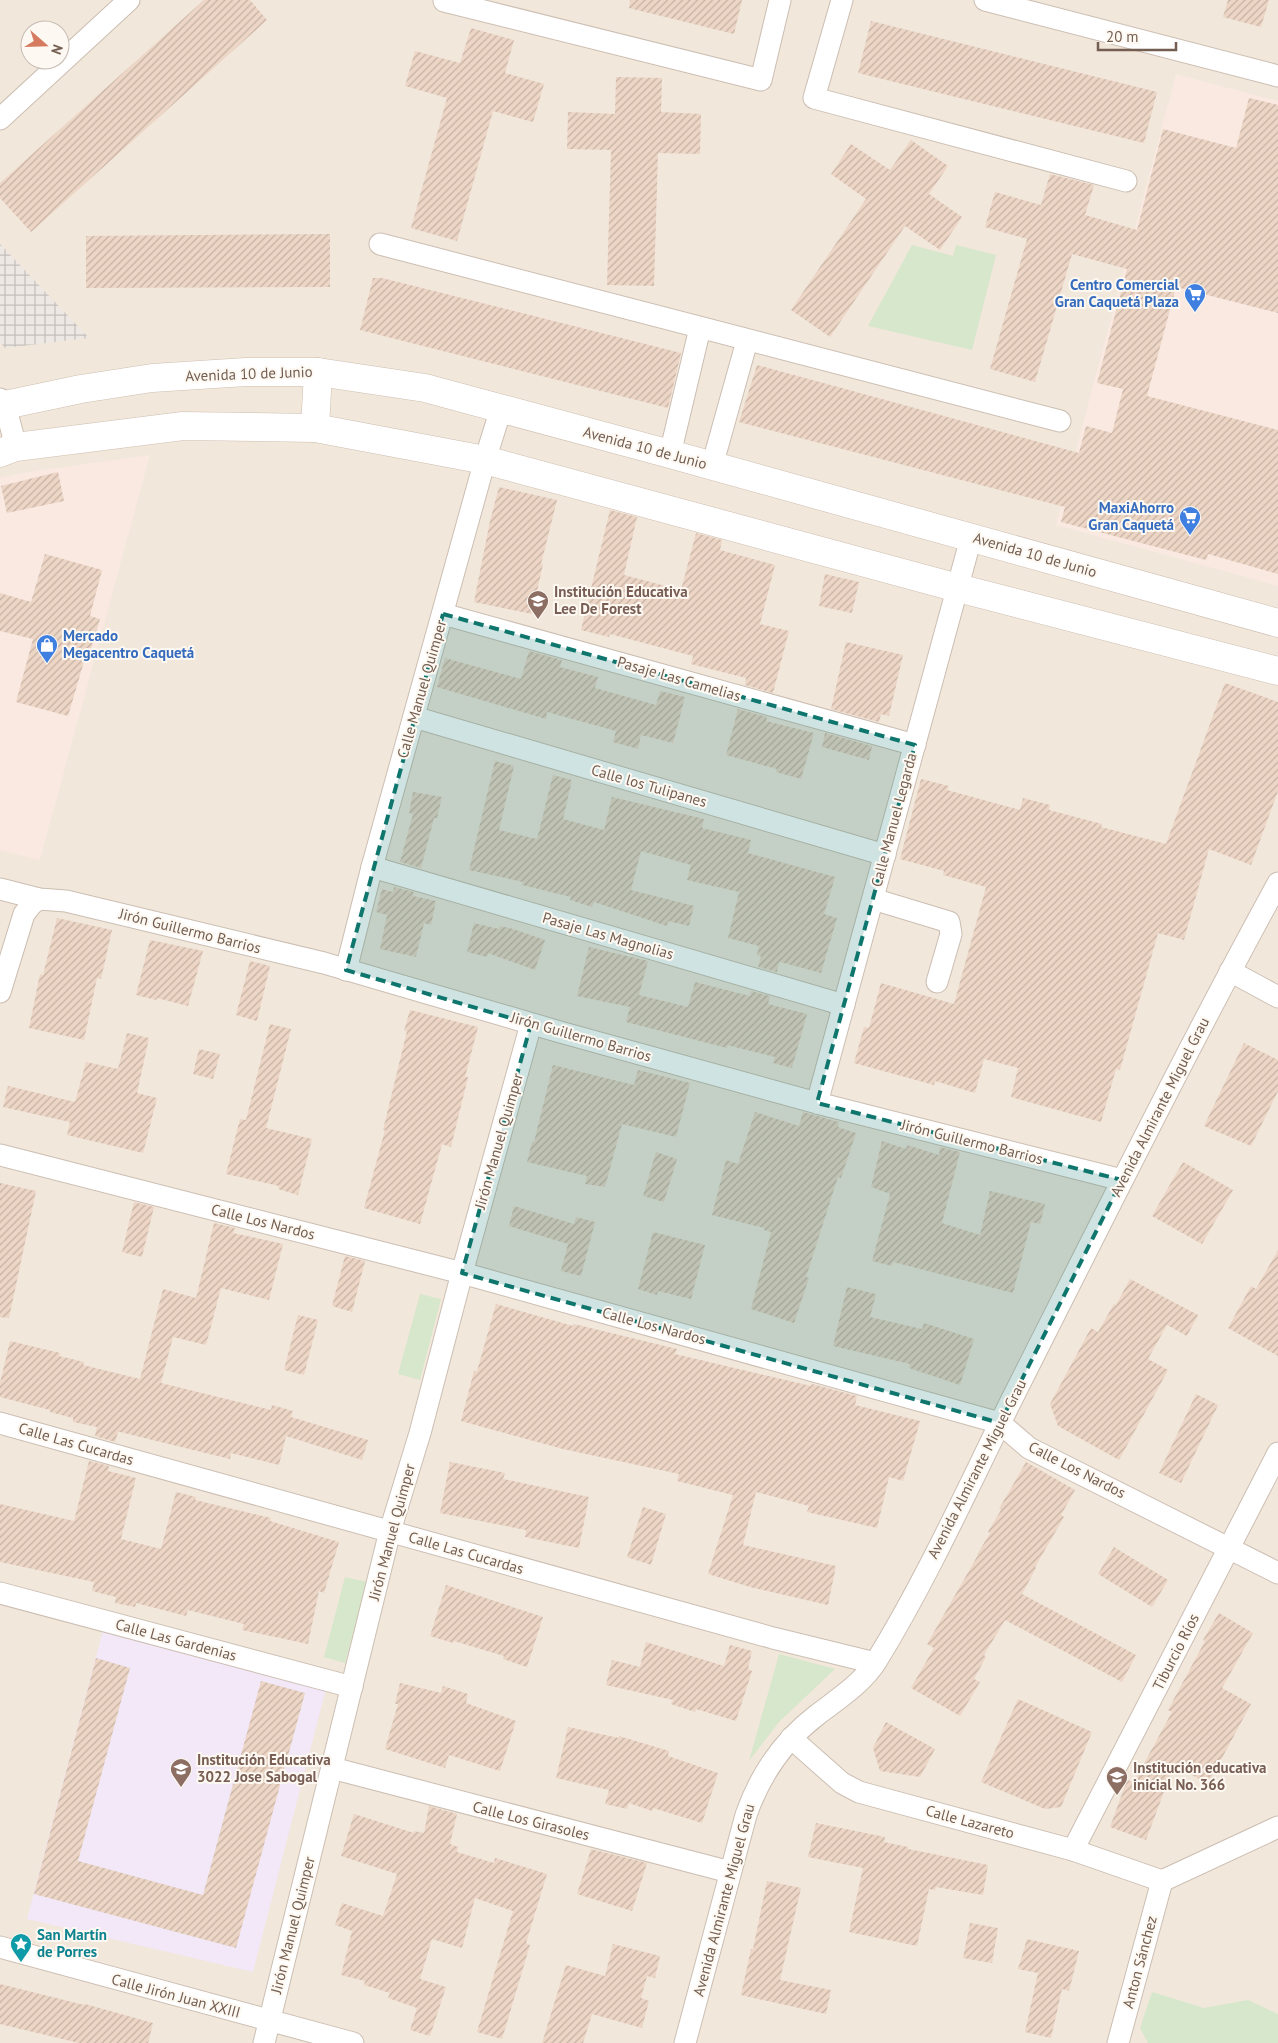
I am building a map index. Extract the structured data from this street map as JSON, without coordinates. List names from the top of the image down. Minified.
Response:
{"streets":{"street":["Avenida 10 de Junio","Pasaje Las Camelias","Calle Manuel Quimper","Calle los Tulipanes","Calle Manuel Legarda","Jirón Guillermo Barrios","Pasaje Las Magnolias","Avenida Almirante Miguel Grau","Jirón Manuel Quimper","Calle Los Nardos","Calle Las Cucardas","Calle Las Gardenias","Tiburcio Ríos","Calle Los Girasoles","Calle Lazareto","Anton Sánchez","Calle Jirón Juan XXIII"]},"crossings":[["Avenida 10 de Junio","Calle Manuel Quimper"],["Avenida 10 de Junio","Calle Manuel Legarda"],["Pasaje Las Camelias","Calle Manuel Quimper"],["Pasaje Las Camelias","Calle Manuel Legarda"],["Calle Manuel Quimper","Calle los Tulipanes"],["Calle Manuel Quimper","Jirón Guillermo Barrios"],["Calle Manuel Quimper","Pasaje Las Magnolias"],["Calle los Tulipanes","Calle Manuel Legarda"],["Calle Manuel Legarda","Jirón Guillermo Barrios"],["Calle Manuel Legarda","Pasaje Las Magnolias"],["Jirón Guillermo Barrios","Avenida Almirante Miguel Grau"],["Jirón Guillermo Barrios","Jirón Manuel Quimper"],["Avenida Almirante Miguel Grau","Calle Los Nardos"],["Avenida Almirante Miguel Grau","Calle Las Cucardas"],["Avenida Almirante Miguel Grau","Calle Los Girasoles"],["Avenida Almirante Miguel Grau","Calle Lazareto"],["Jirón Manuel Quimper","Calle Los Nardos"],["Jirón Manuel Quimper","Calle Las Cucardas"],["Jirón Manuel Quimper","Calle Las Gardenias"],["Jirón Manuel Quimper","Calle Los Girasoles"],["Jirón Manuel Quimper","Calle Jirón Juan XXIII"],["Calle Los Nardos","Tiburcio Ríos"],["Tiburcio Ríos","Calle Lazareto"],["Calle Lazareto","Anton Sánchez"]],"places":{"supermarket":["Centro Comercial Gran Caquetá Plaza","MaxiAhorro Gran Caquetá"],"school or university":["Institución Educativa Lee De Forest","Institución Educativa 3022 Jose Sabogal","Institución educativa inicial No. 366"],"shop":["Mercado Megacentro Caquetá"],"place":["San Martín de Porres"]},"scale_bar":"20 m","north":"right"}
